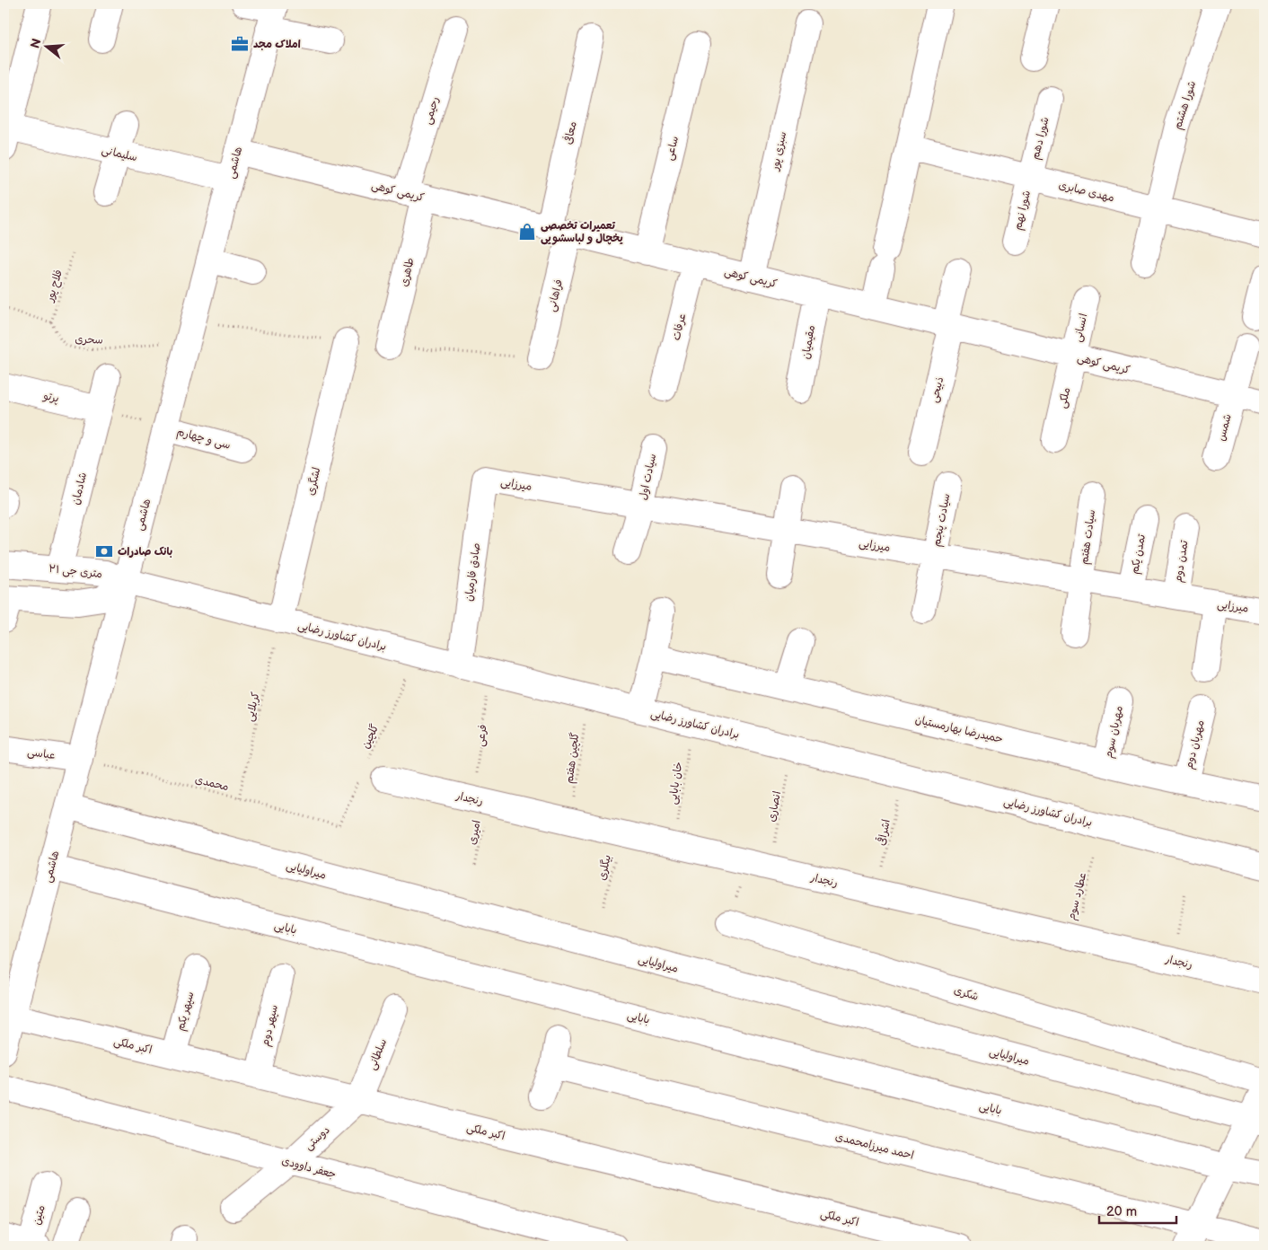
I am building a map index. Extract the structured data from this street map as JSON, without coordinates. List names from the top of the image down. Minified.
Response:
{"streets":{"street":["شورا هشتم","رحیمی","معافی","شورا دهم","ساعی","سبزی پور","سلیمانی","هاشمی","کریمی کوهی","مهدی صابری","شورا نهم","طاهری","فراهانی","عرفات","انسانی","مقیمیان","ذبیحی","پرتو","ملکی","شمس","سی و چهارم","سیادت اول","لشگری","میرزایی","شادمان","سیادت پنجم","سیادت هفتم","تمدن یکم","تمدن دوم","۲۱ متری جی","صادق فارمیان","برادران کشاورز رضایی","حمیدرضا بهارمستیان","مهربان سوم","مهربان دوم","عباسی","رنجدار","میراولیایی","بابایی","شکری","سپهر یکم","سپهر دوم","اکبر ملکی","سلطانی","دوستی","احمد میرزامحمدی","جعفر داوودی","متین"],"path":["فلاح پور","سحری","کربلایی","فرعی","گلچین","گلچین هفتم","محمدی","خان بابایی","انصاری","امیری","اشراقی","بیگلری","عطارد سوم"]},"crossings":[["شورا هشتم","مهدی صابری"],["رحیمی","کریمی کوهی"],["رحیمی","طاهری"],["معافی","کریمی کوهی"],["معافی","فراهانی"],["شورا دهم","مهدی صابری"],["شورا دهم","شورا نهم"],["ساعی","کریمی کوهی"],["سبزی پور","کریمی کوهی"],["سلیمانی","هاشمی"],["هاشمی","کریمی کوهی"],["هاشمی","سحری"],["هاشمی","سی و چهارم"],["هاشمی","۲۱ متری جی"],["هاشمی","برادران کشاورز رضایی"],["هاشمی","عباسی"],["هاشمی","محمدی"],["هاشمی","میراولیایی"],["هاشمی","بابایی"],["هاشمی","اکبر ملکی"],["کریمی کوهی","طاهری"],["کریمی کوهی","فراهانی"],["کریمی کوهی","عرفات"],["کریمی کوهی","انسانی"],["کریمی کوهی","مقیمیان"],["کریمی کوهی","ذبیحی"],["کریمی کوهی","ملکی"],["کریمی کوهی","شمس"],["مهدی صابری","شورا نهم"],["فلاح پور","سحری"],["انسانی","ملکی"],["پرتو","شادمان"],["سیادت اول","میرزایی"],["لشگری","برادران کشاورز رضایی"],["لشگری","کربلایی"],["میرزایی","سیادت پنجم"],["میرزایی","سیادت هفتم"],["میرزایی","تمدن یکم"],["میرزایی","تمدن دوم"],["میرزایی","صادق فارمیان"],["شادمان","۲۱ متری جی"],["۲۱ متری جی","برادران کشاورز رضایی"],["صادق فارمیان","برادران کشاورز رضایی"],["برادران کشاورز رضایی","کربلایی"],["برادران کشاورز رضایی","فرعی"],["برادران کشاورز رضایی","گلچین"],["برادران کشاورز رضایی","گلچین هفتم"],["برادران کشاورز رضایی","خان بابایی"],["برادران کشاورز رضایی","انصاری"],["برادران کشاورز رضایی","اشراقی"],["کربلایی","محمدی"],["حمیدرضا بهارمستیان","مهربان سوم"],["حمیدرضا بهارمستیان","مهربان دوم"],["فرعی","رنجدار"],["فرعی","امیری"],["گلچین","محمدی"],["گلچین","رنجدار"],["عباسی","محمدی"],["گلچین هفتم","رنجدار"],["خان بابایی","رنجدار"],["رنجدار","انصاری"],["رنجدار","امیری"],["رنجدار","اشراقی"],["رنجدار","بیگلری"],["رنجدار","عطارد سوم"],["سپهر یکم","اکبر ملکی"],["سپهر دوم","اکبر ملکی"],["اکبر ملکی","سلطانی"],["اکبر ملکی","دوستی"],["سلطانی","دوستی"],["دوستی","جعفر داوودی"]],"places":{"office":["املاک مجد"],"shop":["تعمیرات تخصصی یخچال و لباسشویی"],"bank":["بانک صادرات"]},"scale_bar":"20 m","north":"left"}
